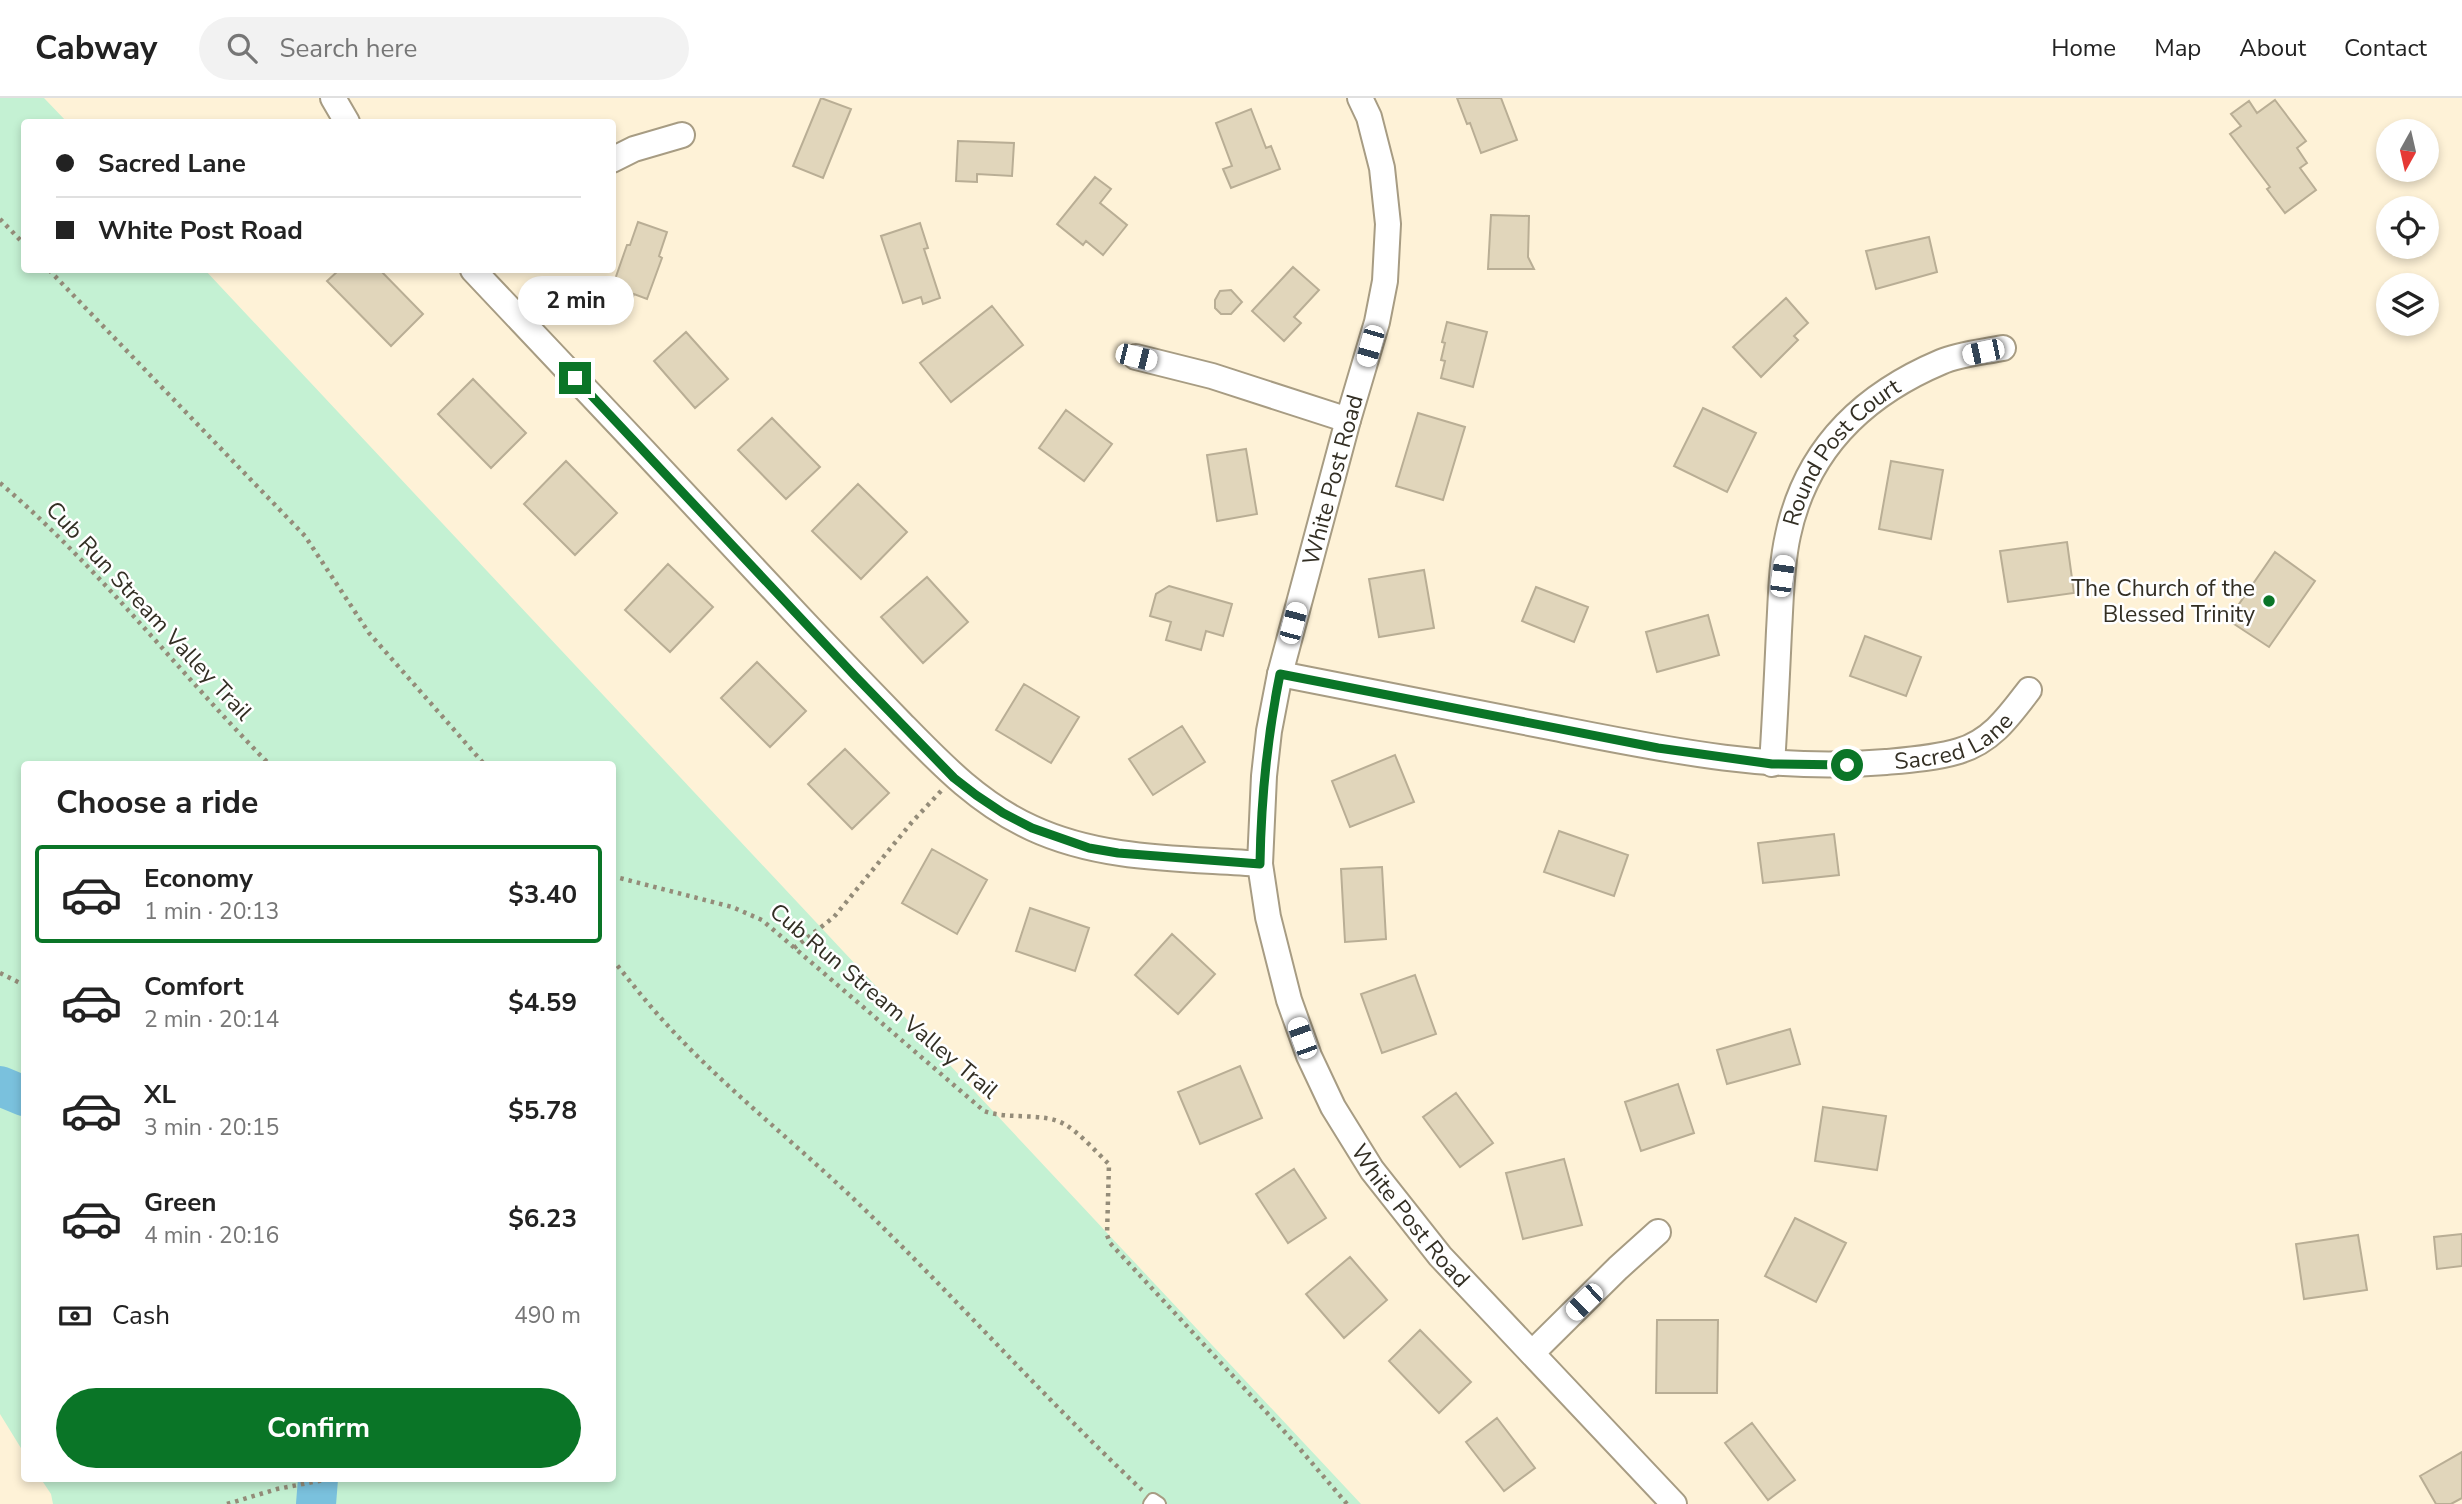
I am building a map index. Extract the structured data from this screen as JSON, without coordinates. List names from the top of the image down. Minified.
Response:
{"streets":{"street":["Round Post Court","White Post Road","Sacred Lane"],"path":["Cub Run Stream Valley Trail"]},"crossings":[["Round Post Court","Sacred Lane"],["White Post Road","Sacred Lane"]],"places":["The Church of the Blessed Trinity"],"north":"bottom","page":{"header":"Cabway","search":"Search here","nav":["Home","Map","About","Contact"],"banner":["Sacred Lane","White Post Road"],"bubble":"2 min","heading":"Choose a ride","list":[{"name":"Economy","note":"1 min · 20:13","value":"$3.40"},{"name":"Comfort","note":"2 min · 20:14","value":"$4.59"},{"name":"XL","note":"3 min · 20:15","value":"$5.78"},{"name":"Green","note":"4 min · 20:16","value":"$6.23"}],"pay":["Cash","490 m"],"buttons":"Confirm"}}
